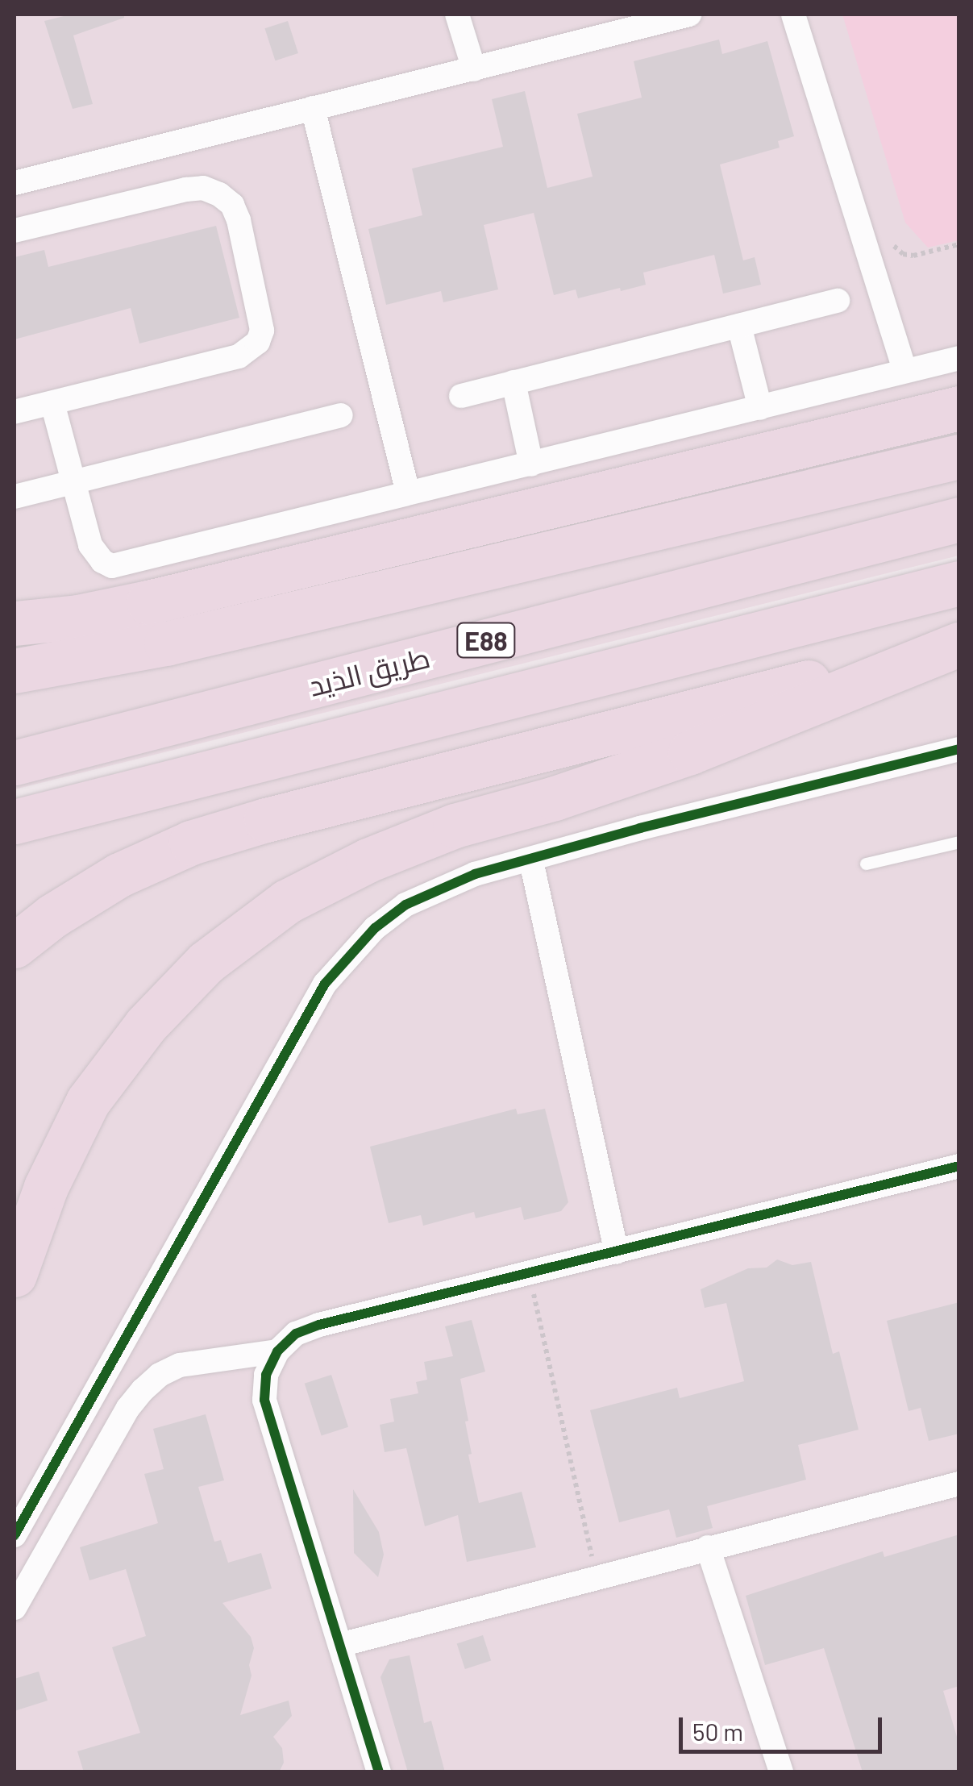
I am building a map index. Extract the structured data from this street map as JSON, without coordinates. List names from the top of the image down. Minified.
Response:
{"streets":{"highway":["E88","طريق الذيد"]},"scale_bar":"50 m"}
